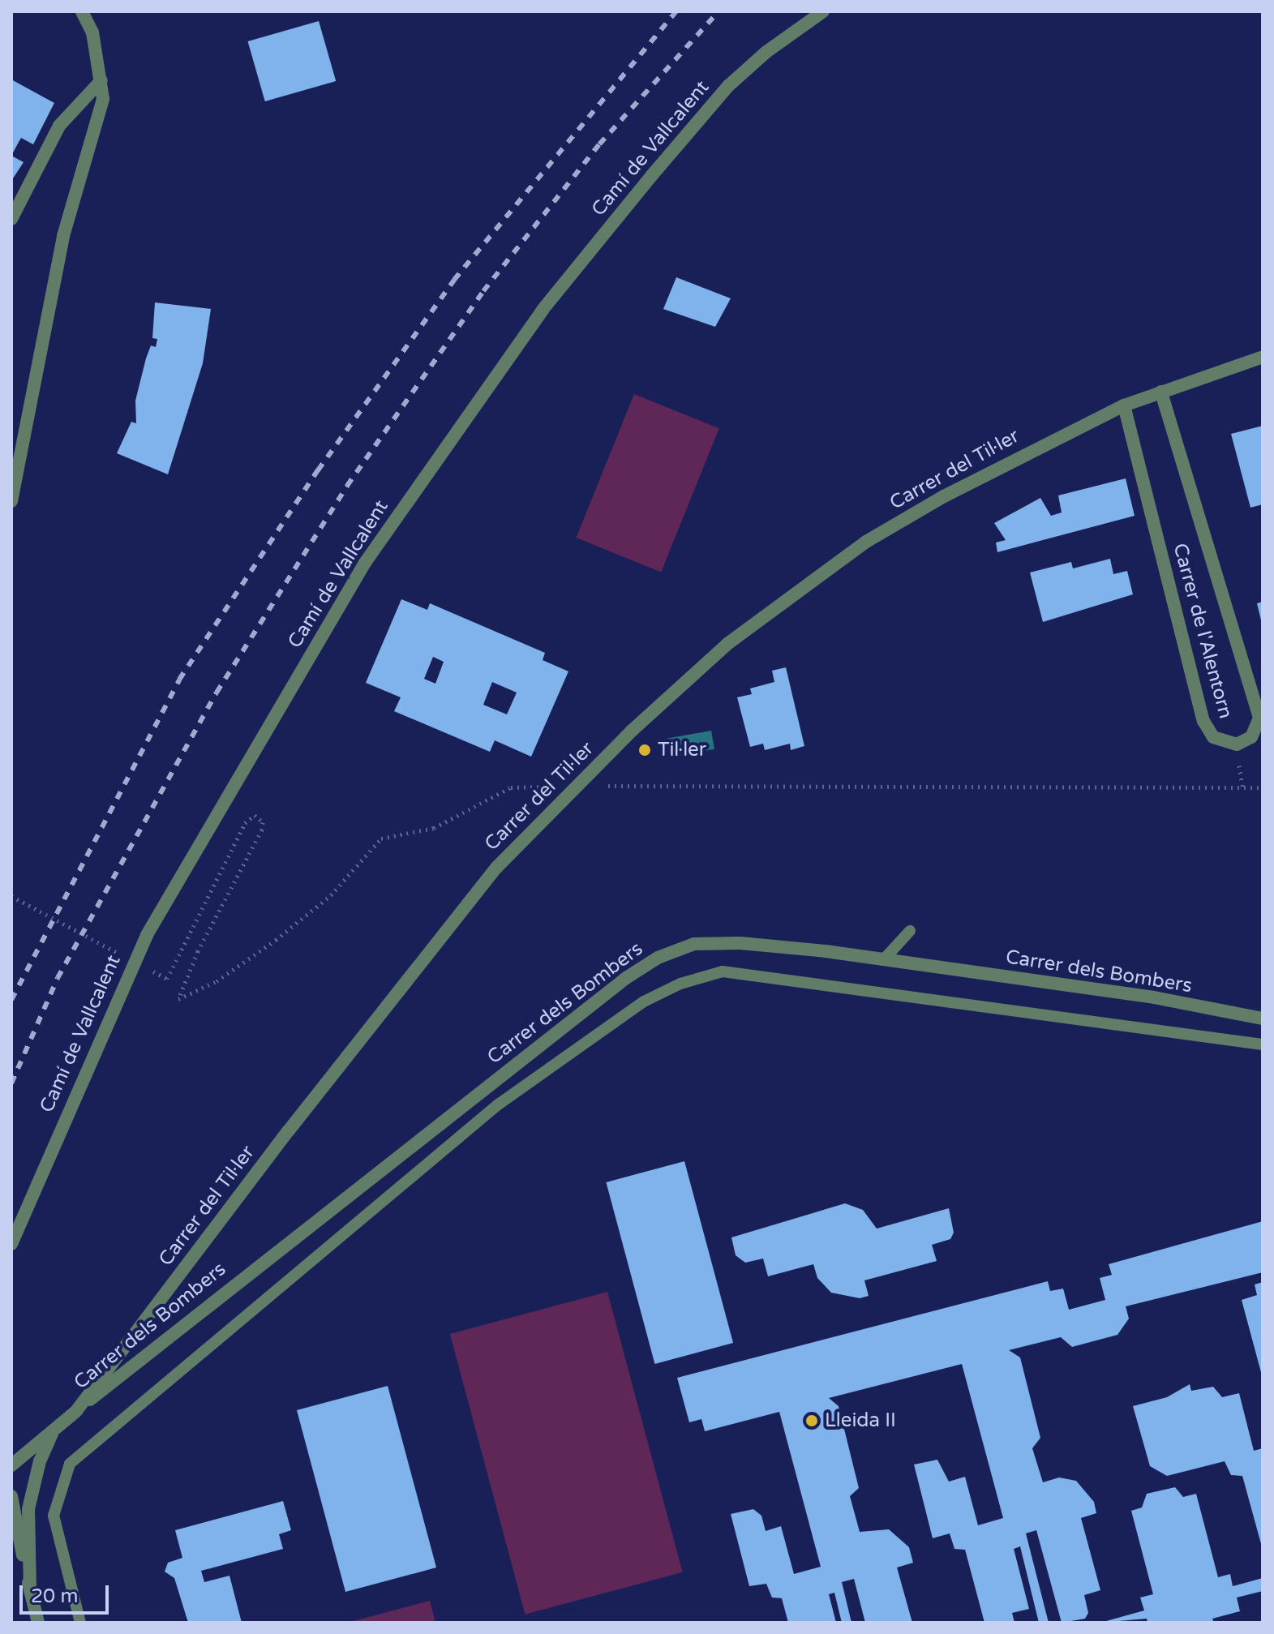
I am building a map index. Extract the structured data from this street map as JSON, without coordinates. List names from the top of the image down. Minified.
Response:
{"streets":{"street":["Camí de Vallcalent","Carrer del Til·ler","Carrer de l'Alentorn","Carrer dels Bombers"]},"crossings":[["Carrer del Til·ler","Carrer de l'Alentorn"],["Carrer del Til·ler","Carrer dels Bombers"]],"places":["Til·ler","Lleida II"],"scale_bar":"20 m"}
